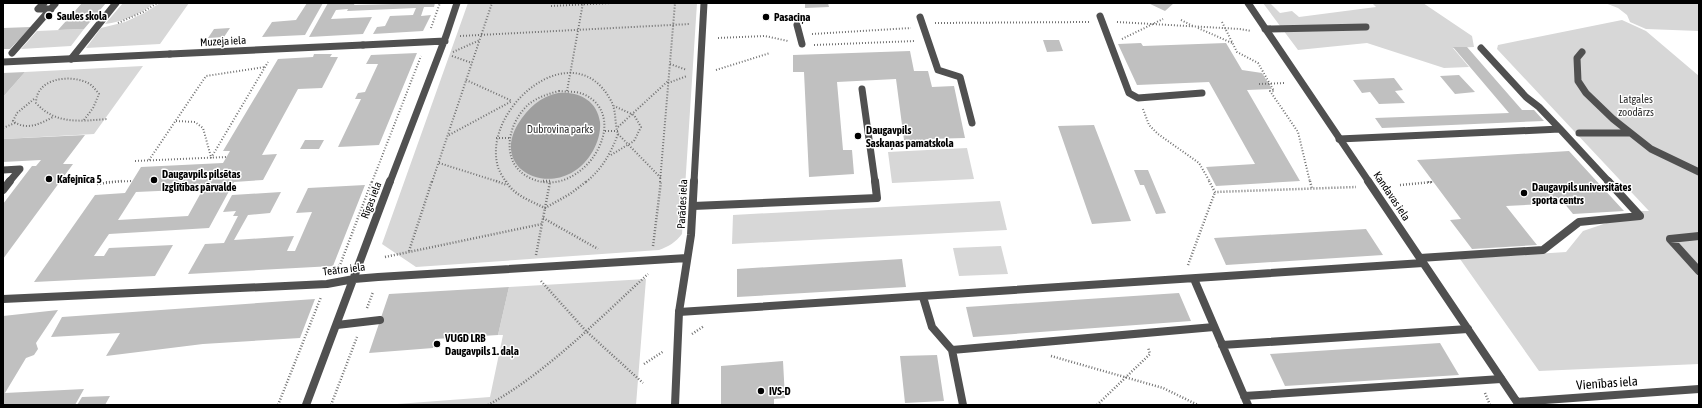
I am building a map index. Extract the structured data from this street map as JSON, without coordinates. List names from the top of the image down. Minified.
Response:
{"streets":{"street":["Muzeja iela","Kandavas iela","Rīgas iela","Parādes iela","Teātra iela","Vienības iela"]},"crossings":[["Muzeja iela","Rīgas iela"],["Kandavas iela","Vienības iela"],["Rīgas iela","Teātra iela"],["Parādes iela","Teātra iela"]],"parks":["Latgales zoodārzs","Dubrovina parks"],"places":["Saules skola","Pasaciņa","Daugavpils Saskaņas pamatskola","Kafejnīca 5","Daugavpils pilsētas Izglītības pārvalde","Daugavpils universitātes sporta centrs","VUGD LRB Daugavpils 1. daļa","IVS-D"]}
